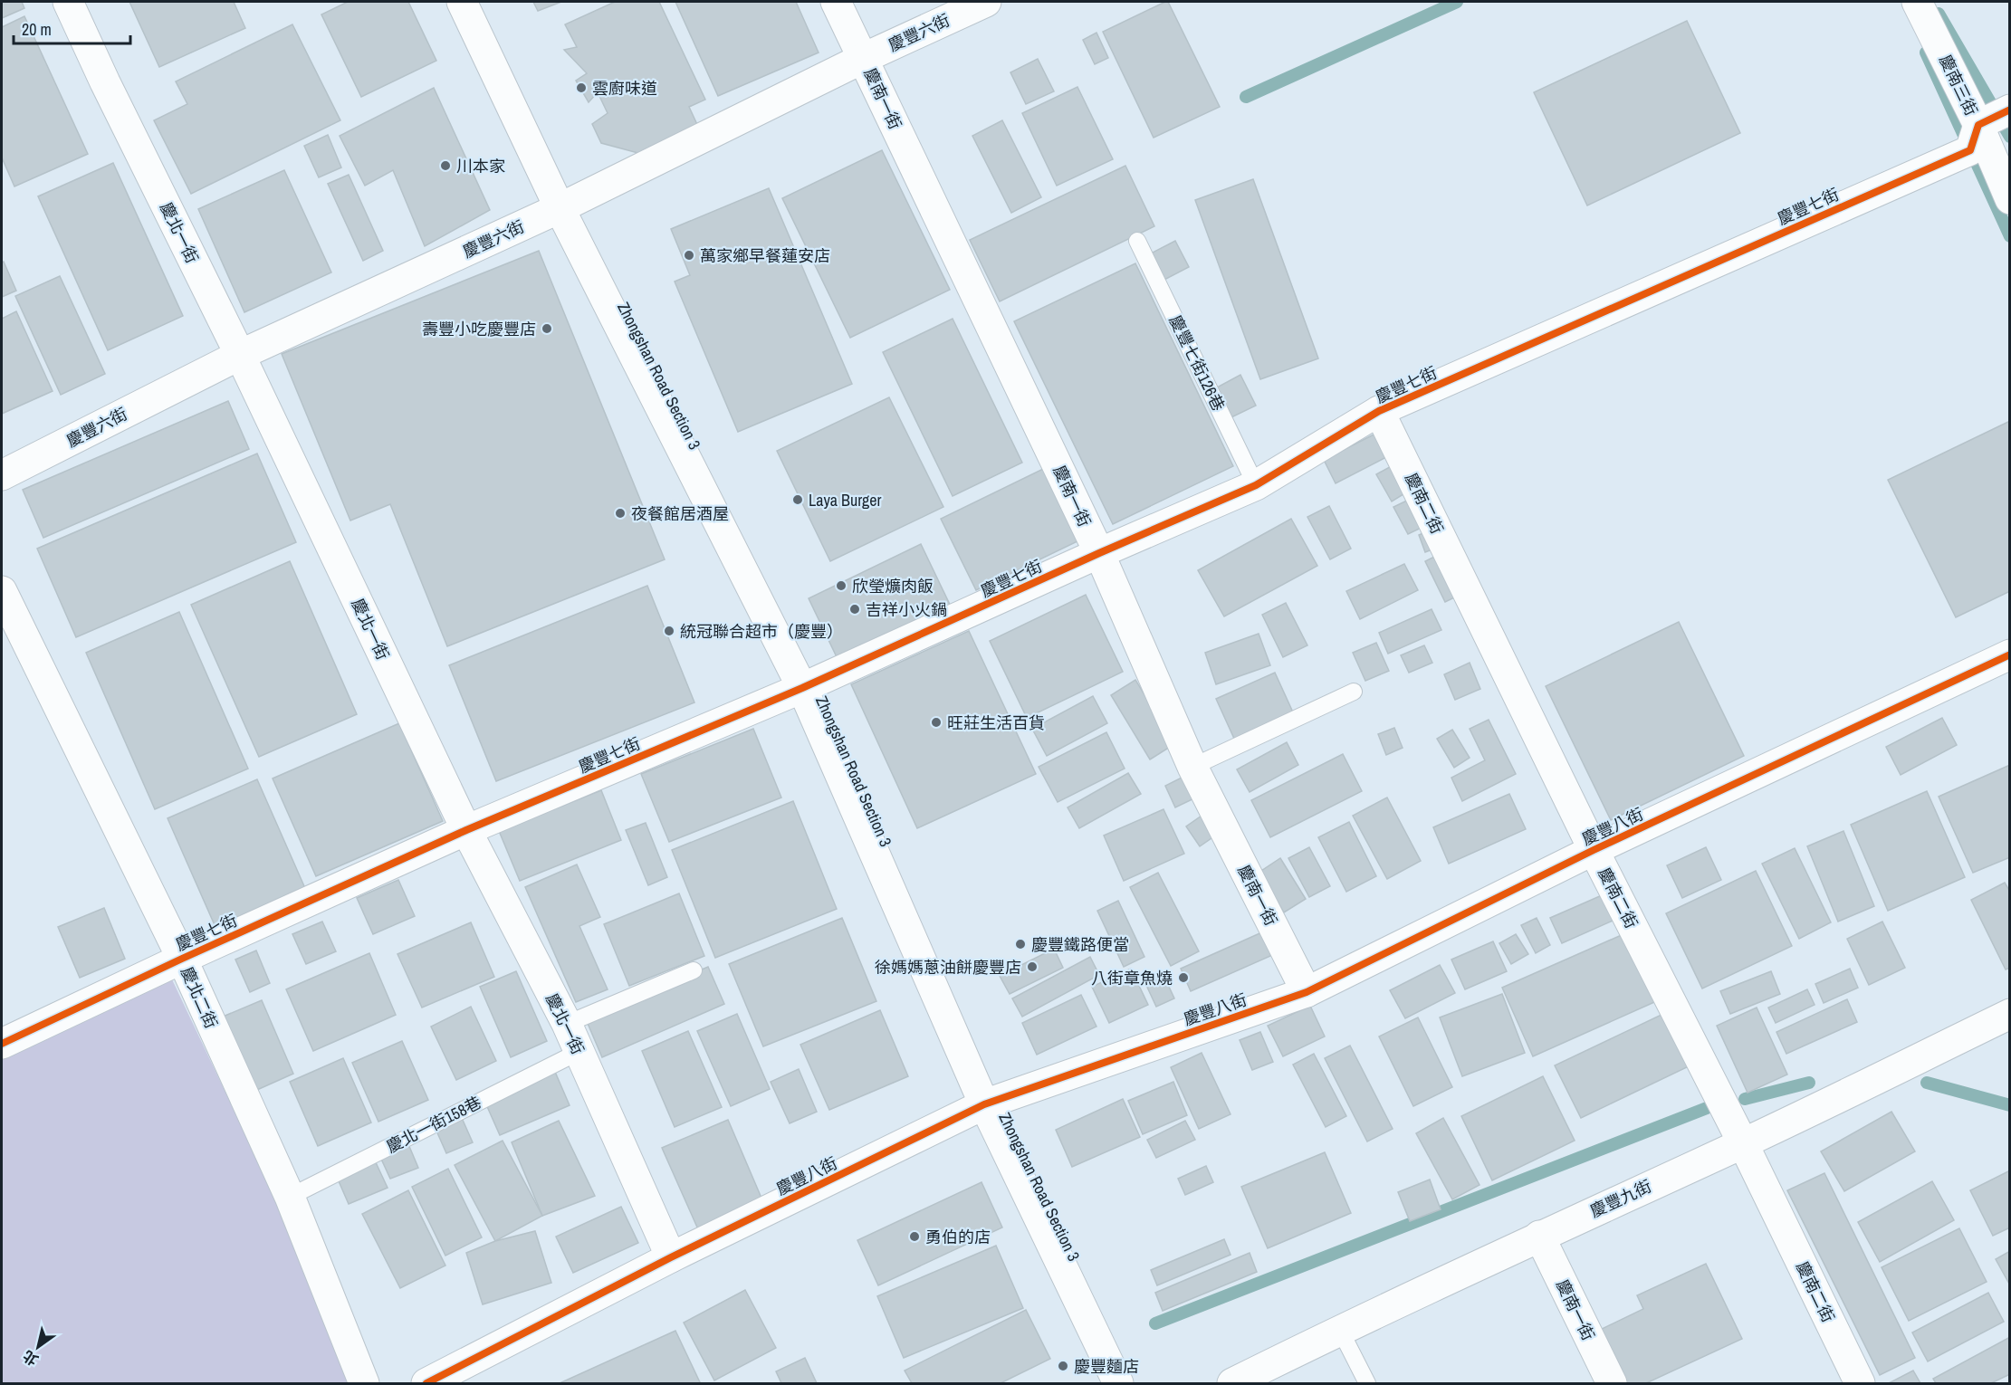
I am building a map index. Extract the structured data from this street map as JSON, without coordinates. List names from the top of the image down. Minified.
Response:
{"streets":{"street":["慶豐六街","慶南三街","慶南一街","慶豐七街","慶北一街","Zhongshan Road Section 3","慶南二街","慶豐八街","慶北二街","慶豐九街"],"lane":["慶豐七街126巷","慶北一街158巷"]},"crossings":[["慶豐六街","慶南一街"],["慶豐六街","慶北一街"],["慶豐六街","Zhongshan Road Section 3"],["慶南三街","慶豐七街"],["慶南一街","慶豐七街"],["慶南一街","慶豐八街"],["慶南一街","慶豐九街"],["慶豐七街","慶北一街"],["慶豐七街","慶豐七街126巷"],["慶豐七街","Zhongshan Road Section 3"],["慶豐七街","慶南二街"],["慶豐七街","慶北二街"],["慶北一街","慶豐八街"],["慶北一街","慶北一街158巷"],["Zhongshan Road Section 3","慶豐八街"],["慶南二街","慶豐八街"],["慶南二街","慶豐九街"],["慶北二街","慶北一街158巷"]],"places":["雲廚味道","川本家","萬家鄉早餐蓮安店","壽豐小吃慶豐店","Laya Burger","夜餐館居酒屋","欣瑩爌肉飯","吉祥小火鍋","統冠聯合超市（慶豐）","旺莊生活百貨","慶豐鐵路便當","徐媽媽蔥油餅慶豐店","八街章魚燒","勇伯的店","慶豐麵店"],"scale_bar":"20 m","north":"bottom left"}
